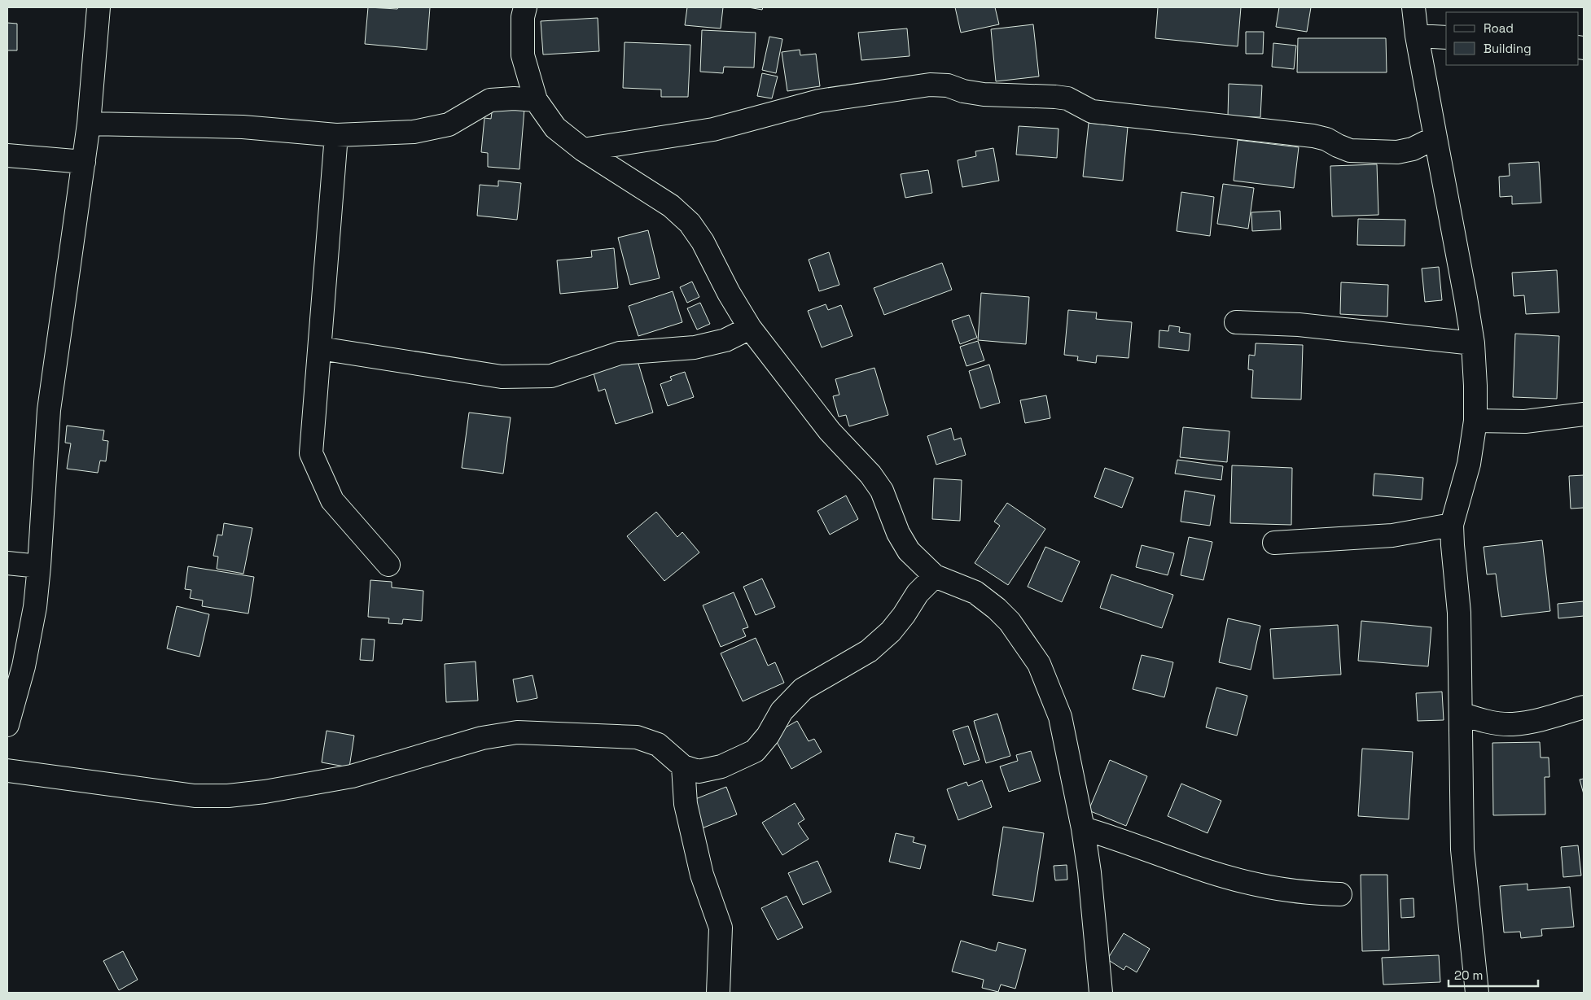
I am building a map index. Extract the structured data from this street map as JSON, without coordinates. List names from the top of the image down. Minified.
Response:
{"legend":["Road","Building"],"scale_bar":"20 m"}
